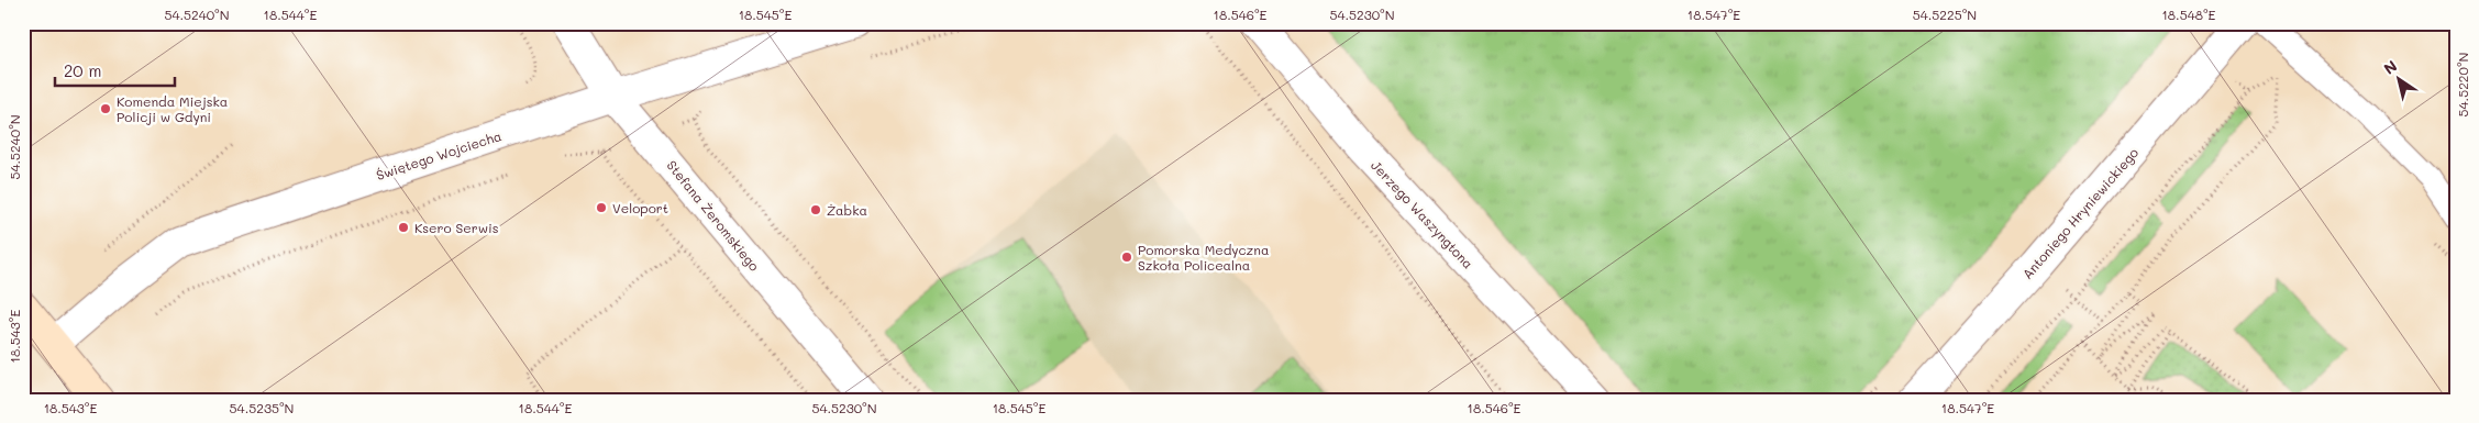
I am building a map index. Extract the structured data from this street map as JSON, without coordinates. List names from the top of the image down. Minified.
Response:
{"streets":{"street":["Świętego Wojciecha","Antoniego Hryniewickiego","Jerzego Waszyngtona","Stefana Żeromskiego"]},"crossings":[["Świętego Wojciecha","Stefana Żeromskiego"]],"places":["Komenda Miejska Policji w Gdyni","Veloport","Żabka","Ksero Serwis","Pomorska Medyczna Szkoła Policealna"],"scale_bar":"20 m","north":"top left","coordinates":["54.5240°N","18.544°E","18.545°E","18.546°E","54.5230°N","18.547°E","54.5225°N","18.548°E","54.5220°N","18.543°E","54.5235°N"]}
